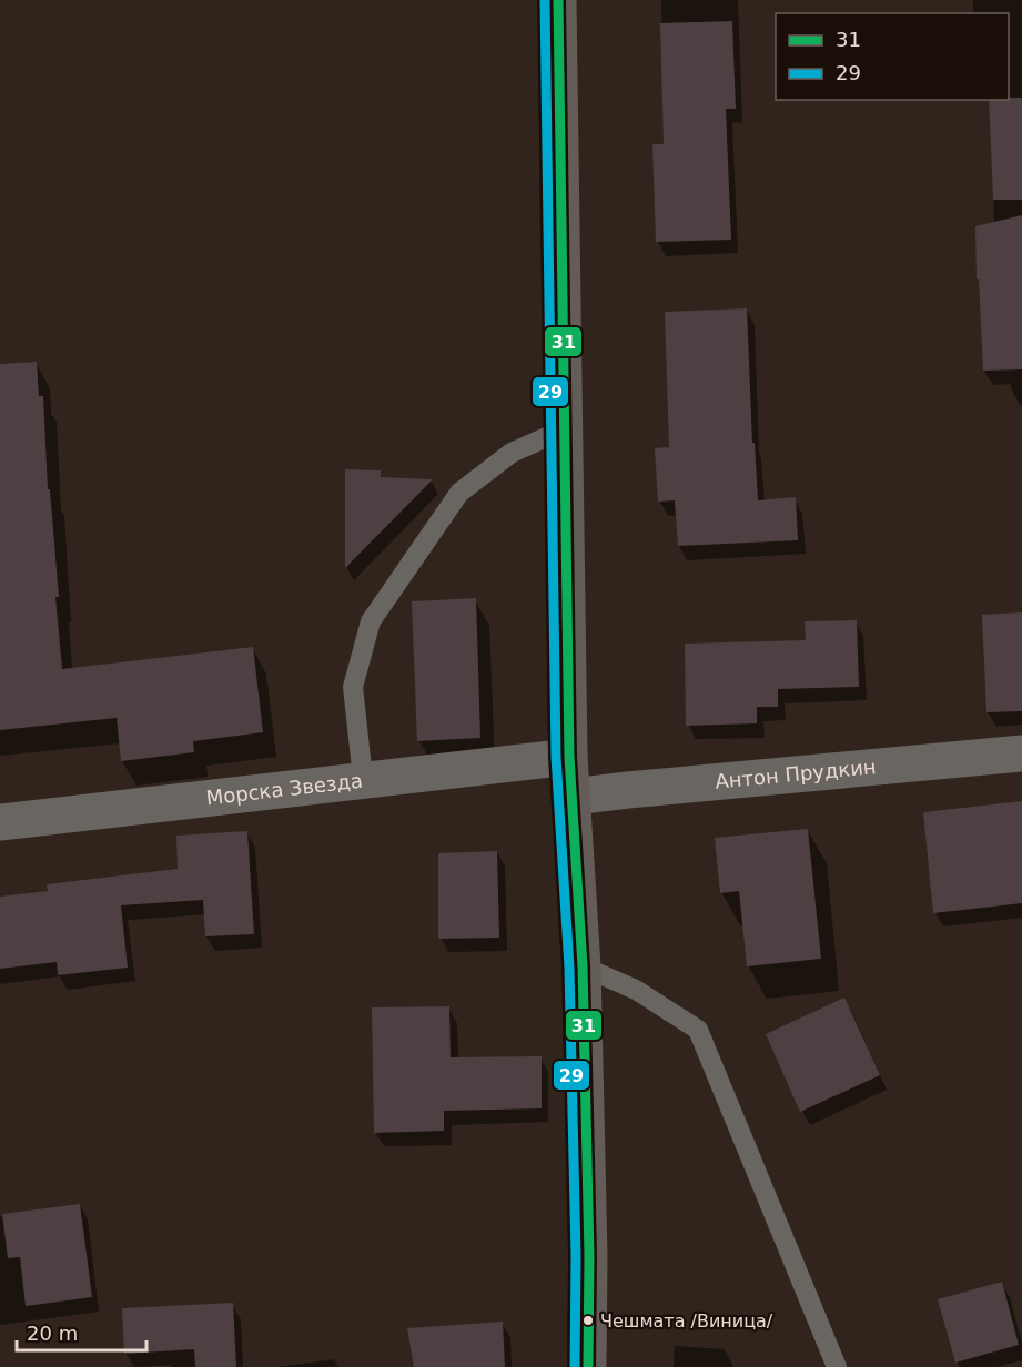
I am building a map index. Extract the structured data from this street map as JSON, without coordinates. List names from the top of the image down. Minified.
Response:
{"streets":{"street":["Антон Прудкин","Морска Звезда"]},"places":["Чешмата /Виница/"],"lines":["transit line 31","transit line 29"],"legend":["31","29"],"scale_bar":"20 m"}
